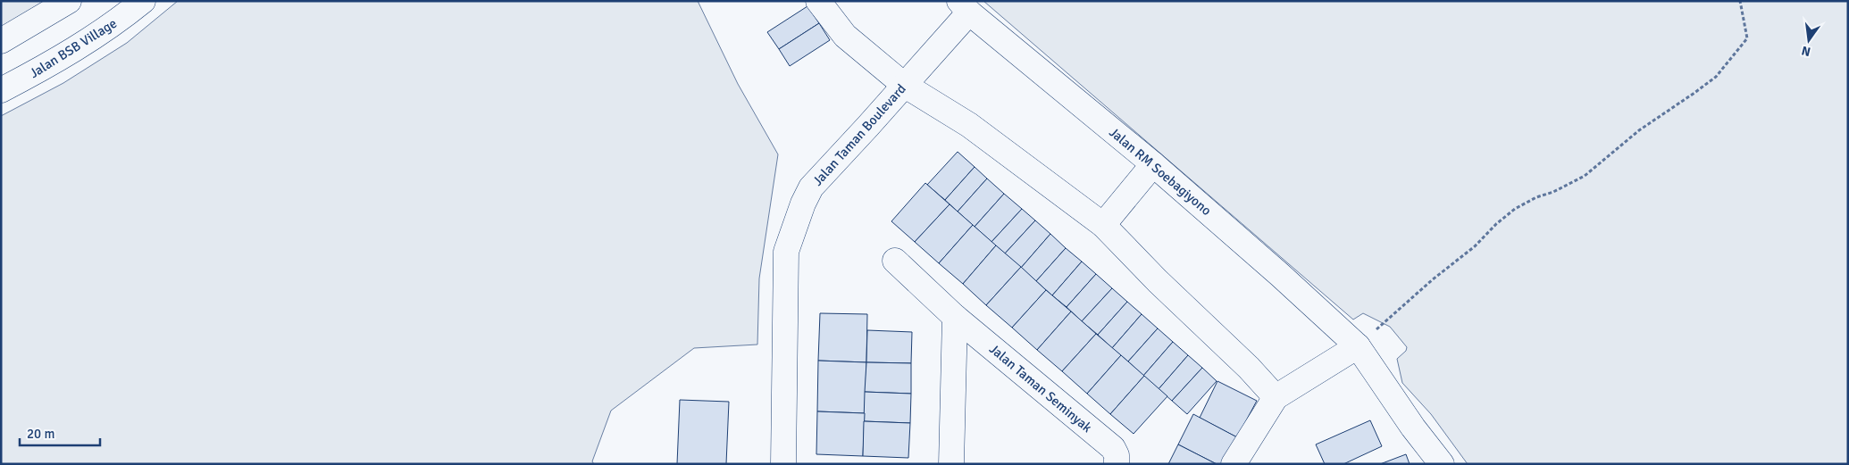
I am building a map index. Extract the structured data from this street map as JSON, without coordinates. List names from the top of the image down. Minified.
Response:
{"streets":{"street":["Jalan BSB Village","Jalan Taman Boulevard","Jalan RM Soebagiyono","Jalan Taman Seminyak"]},"crossings":[["Jalan Taman Boulevard","Jalan RM Soebagiyono"]],"scale_bar":"20 m","north":"bottom"}
